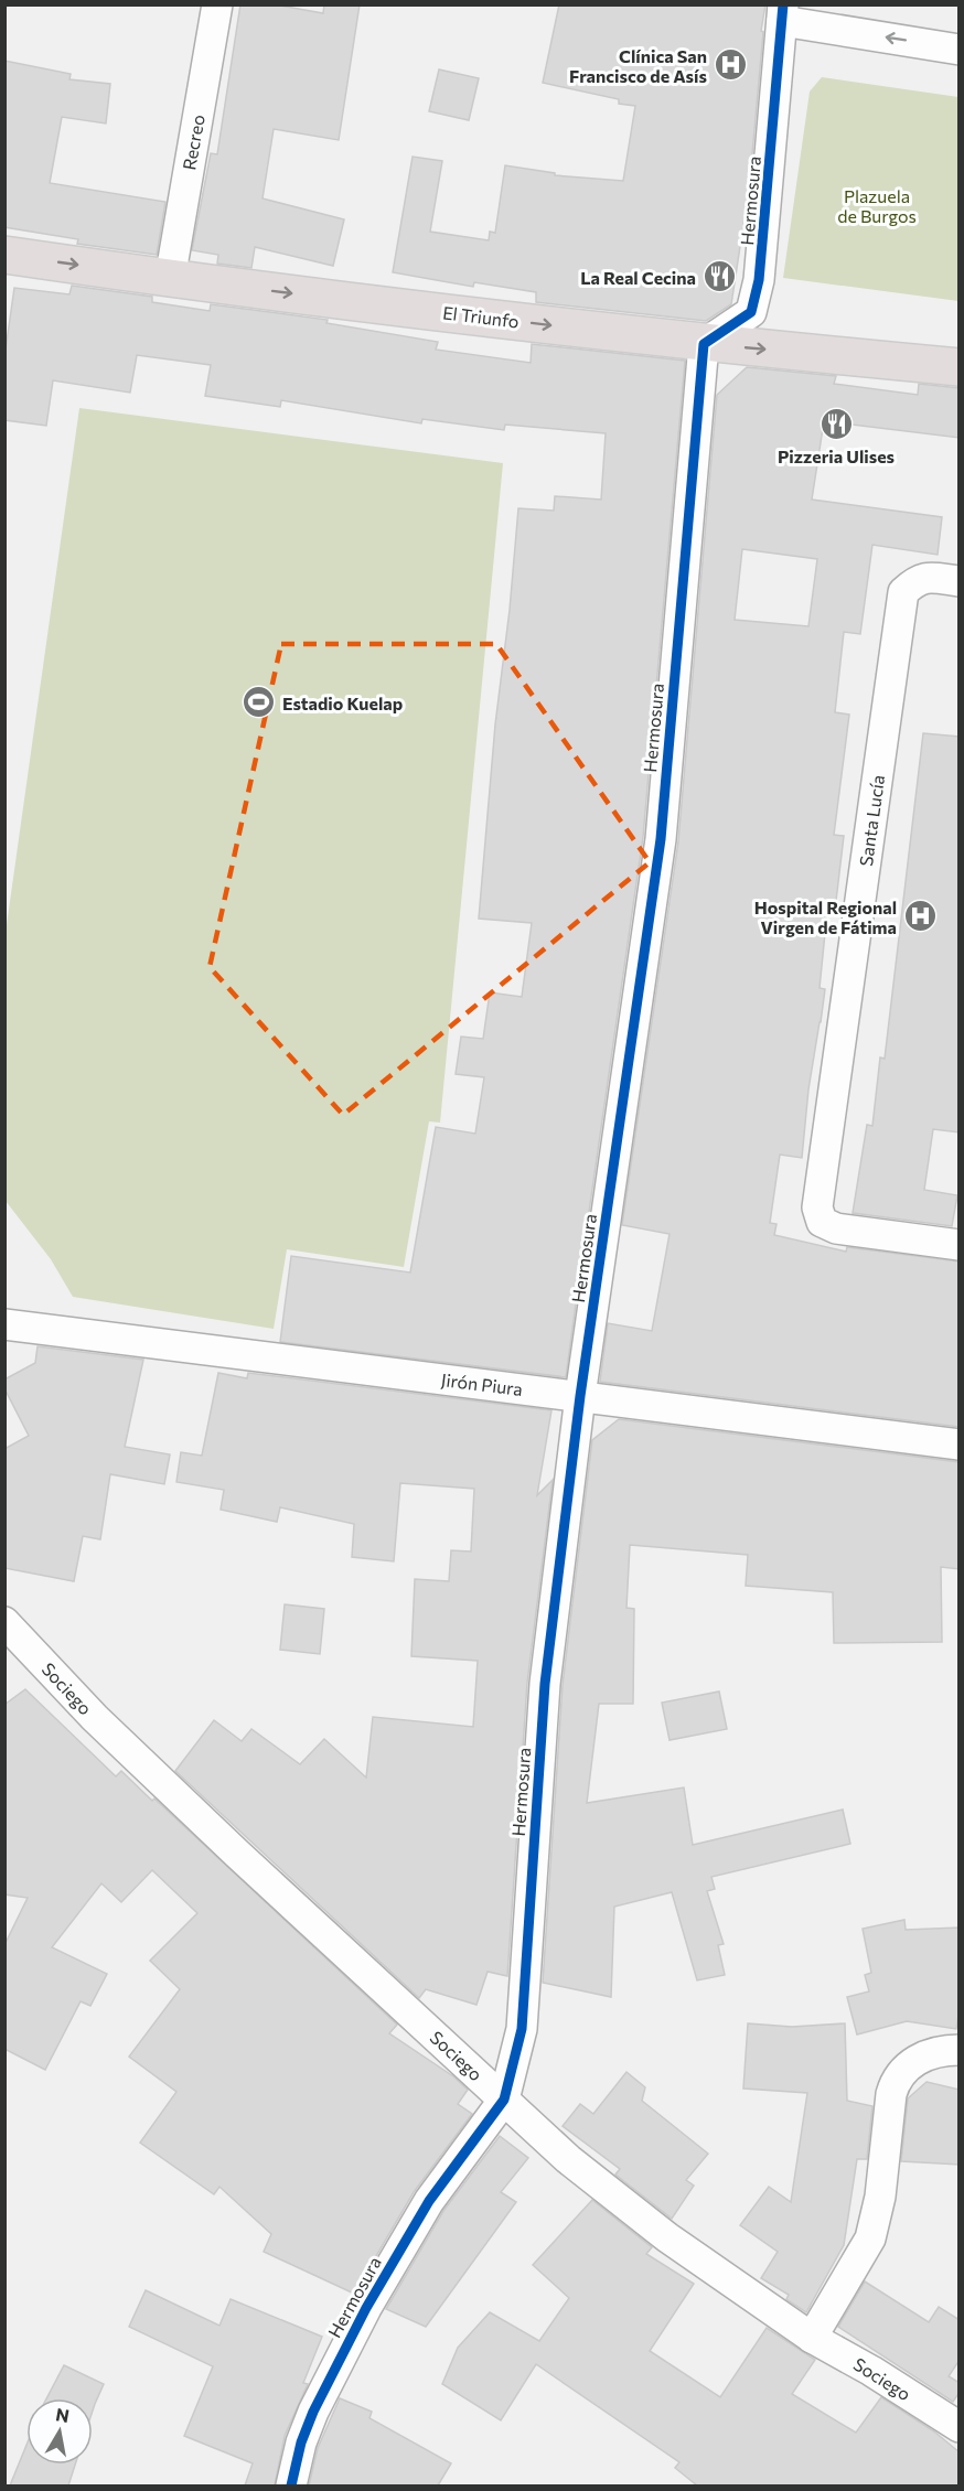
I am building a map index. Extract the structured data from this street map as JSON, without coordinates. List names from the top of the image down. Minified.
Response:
{"streets":{"highway":["El Triunfo"],"street":["Recreo","Hermosura","Santa Lucía","Jirón Piura","Sociego"]},"crossings":[["Recreo","El Triunfo"],["Hermosura","El Triunfo"],["Hermosura","Jirón Piura"],["Hermosura","Sociego"]],"one_way":["El Triunfo"],"parks":["Plazuela de Burgos"],"places":{"hospital":["Clínica San Francisco de Asís","Hospital Regional Virgen de Fátima"],"restaurant":["La Real Cecina","Pizzeria Ulises"],"sports":["Estadio Kuelap"]},"north":"top"}
